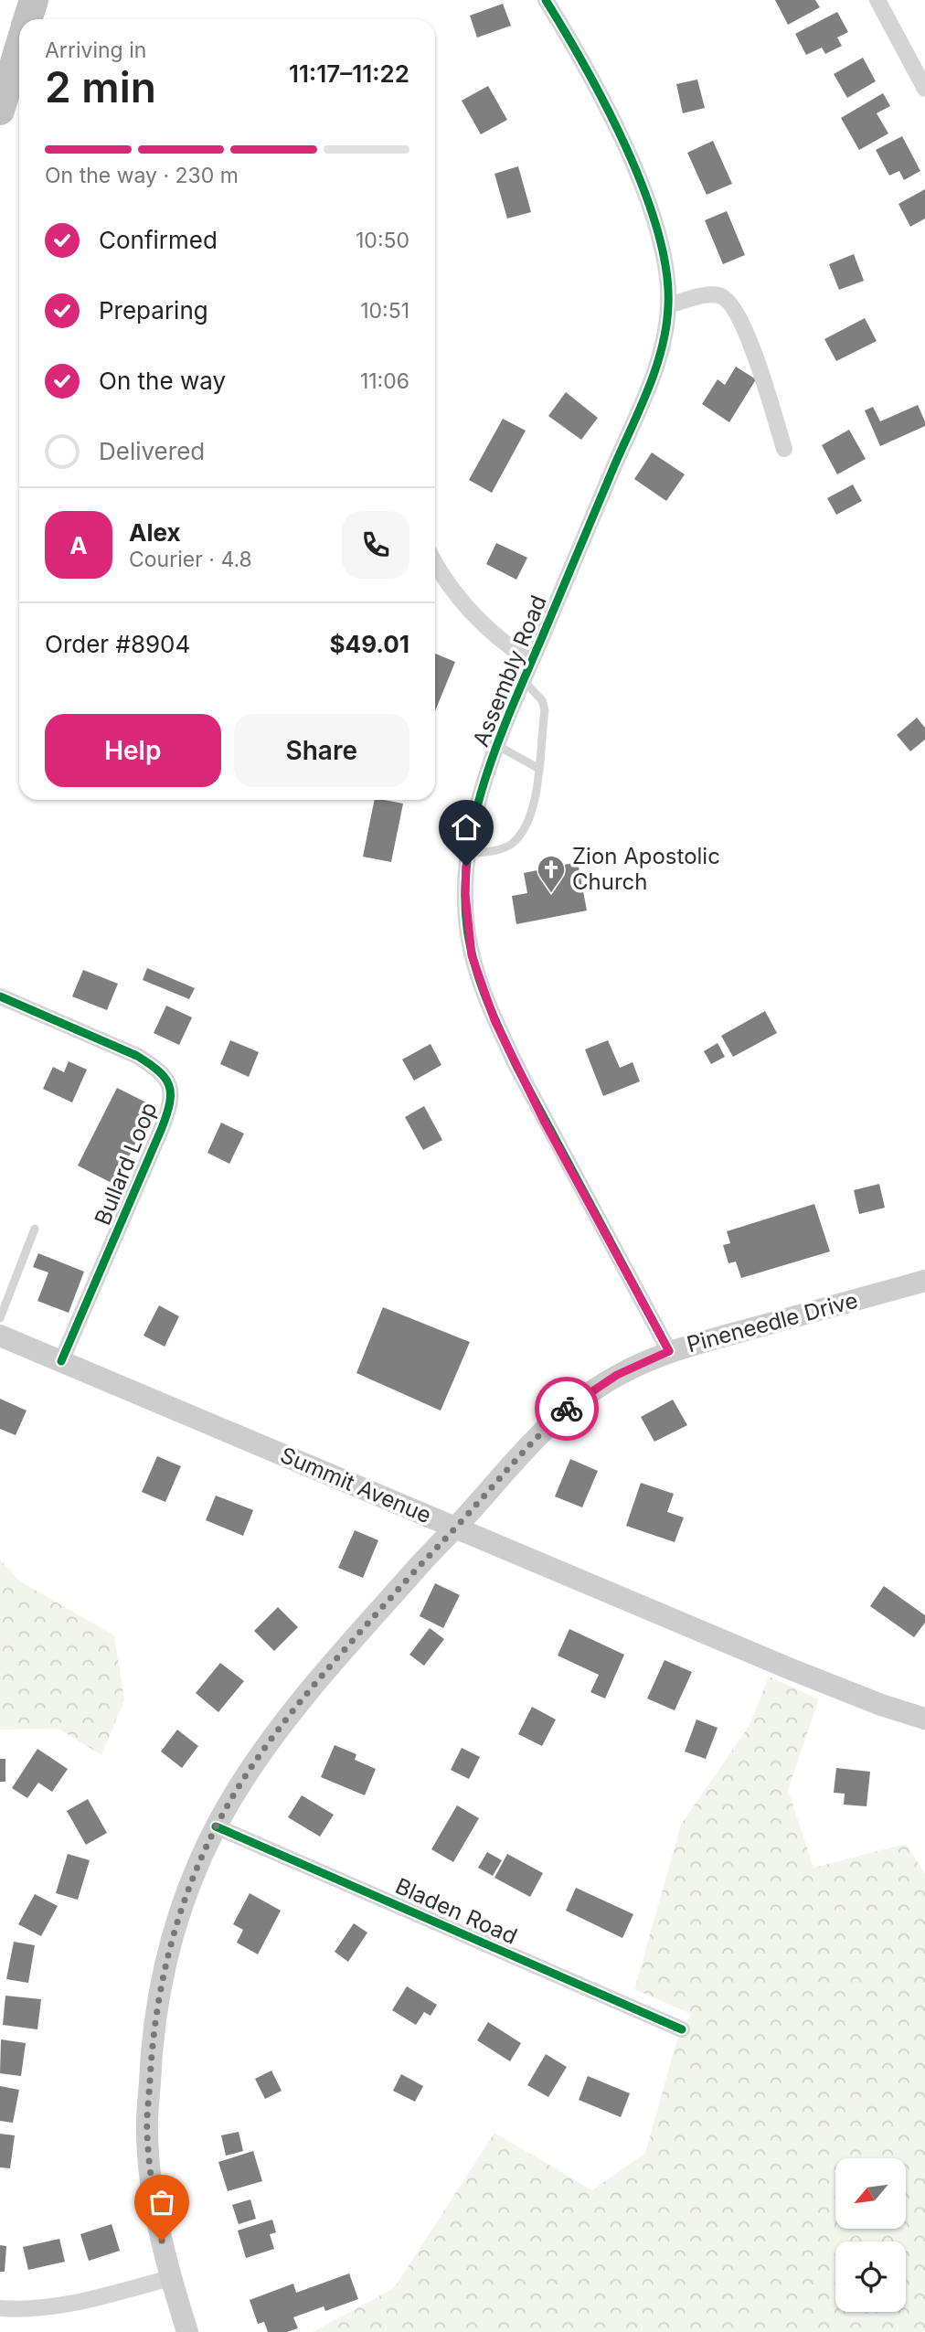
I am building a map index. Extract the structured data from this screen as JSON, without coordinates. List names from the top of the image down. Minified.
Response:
{"streets":{"main road":["Pineneedle Drive","Summit Avenue"],"street":["Assembly Road","Bullard Loop","Bladen Road"]},"crossings":[["Assembly Road","Pineneedle Drive"],["Bullard Loop","Summit Avenue"],["Pineneedle Drive","Summit Avenue"],["Pineneedle Drive","Bladen Road"]],"places":{"church":["Zion Apostolic Church"]},"north":"bottom left","page":{"heading":["2 min","Arriving in","11:17–11:22"],"panel":["Alex","Courier · 4.8","Order #8904","$49.01"],"bar":"On the way · 230 m","list":[["Confirmed","10:50"],["Preparing","10:51"],["On the way","11:06"],"Delivered"],"round":"A","buttons":["Help","Share"]}}
